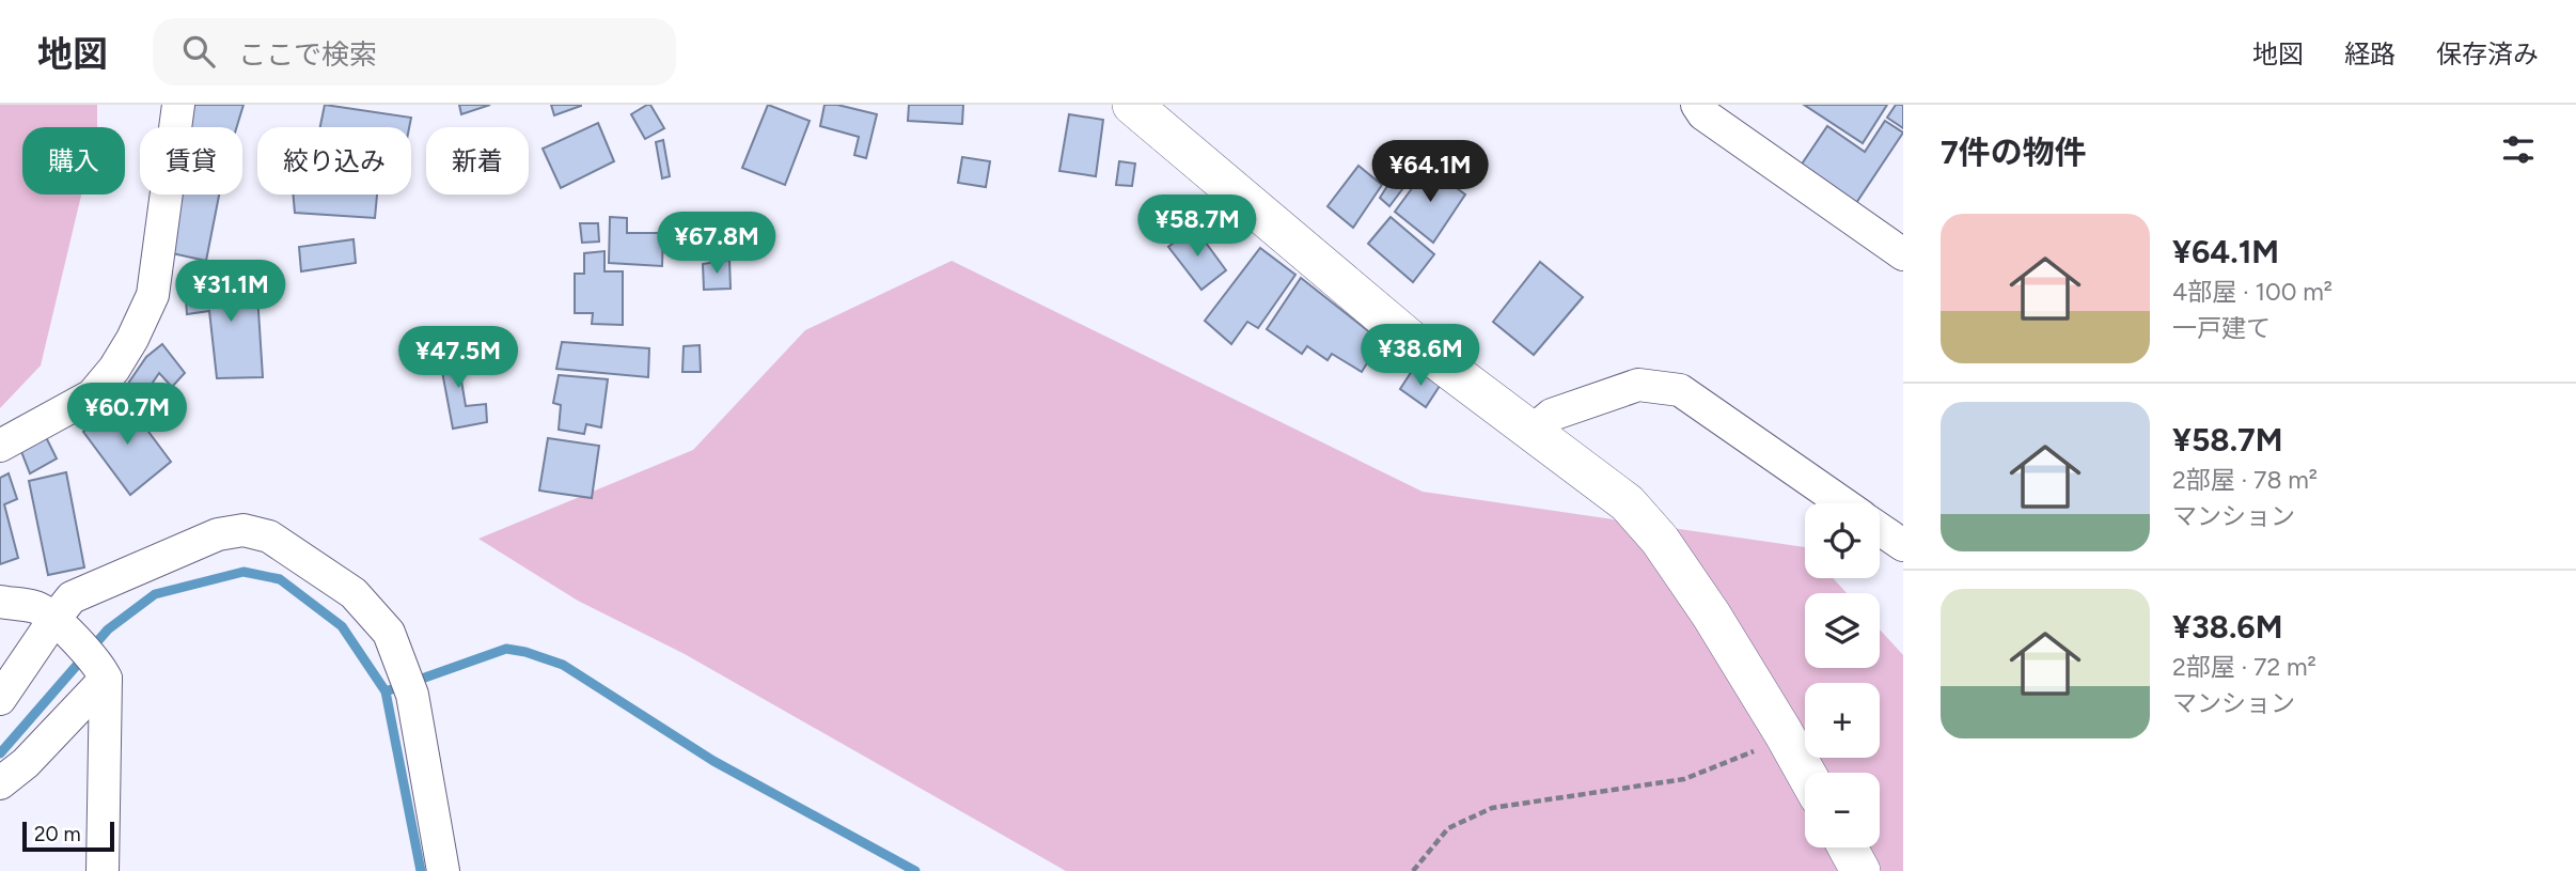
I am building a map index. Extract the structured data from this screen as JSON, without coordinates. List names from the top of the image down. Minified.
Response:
{"scale_bar":"20 m","page":{"header":"地図","search":"ここで検索","nav":["地図","経路","保存済み"],"heading":"7件の物件","chip":["購入","賃貸","絞り込み","新着"],"price":["¥64.1M","¥58.7M","¥67.8M","¥31.1M","¥38.6M","¥47.5M","¥60.7M"],"list":[{"name":"¥64.1M","note":"4部屋 · 100 m² · 一戸建て"},{"name":"¥58.7M","note":"2部屋 · 78 m² · マンション"},{"name":"¥38.6M","note":"2部屋 · 72 m² · マンション"}],"map_buttons":["+","−"],"scale":"20 m"}}
